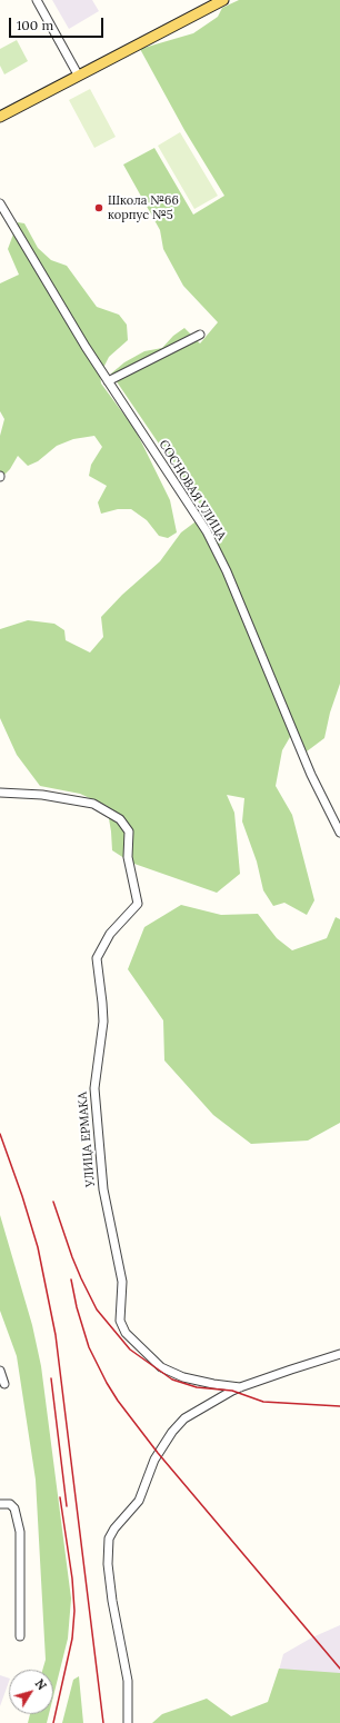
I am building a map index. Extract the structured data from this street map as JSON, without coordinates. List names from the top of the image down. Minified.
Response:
{"streets":{"street":["СОСНОВАЯ УЛИЦА","УЛИЦА ЕРМАКА"]},"places":["Школа №66 корпус №5"],"scale_bar":"100 m","north":"top right"}
